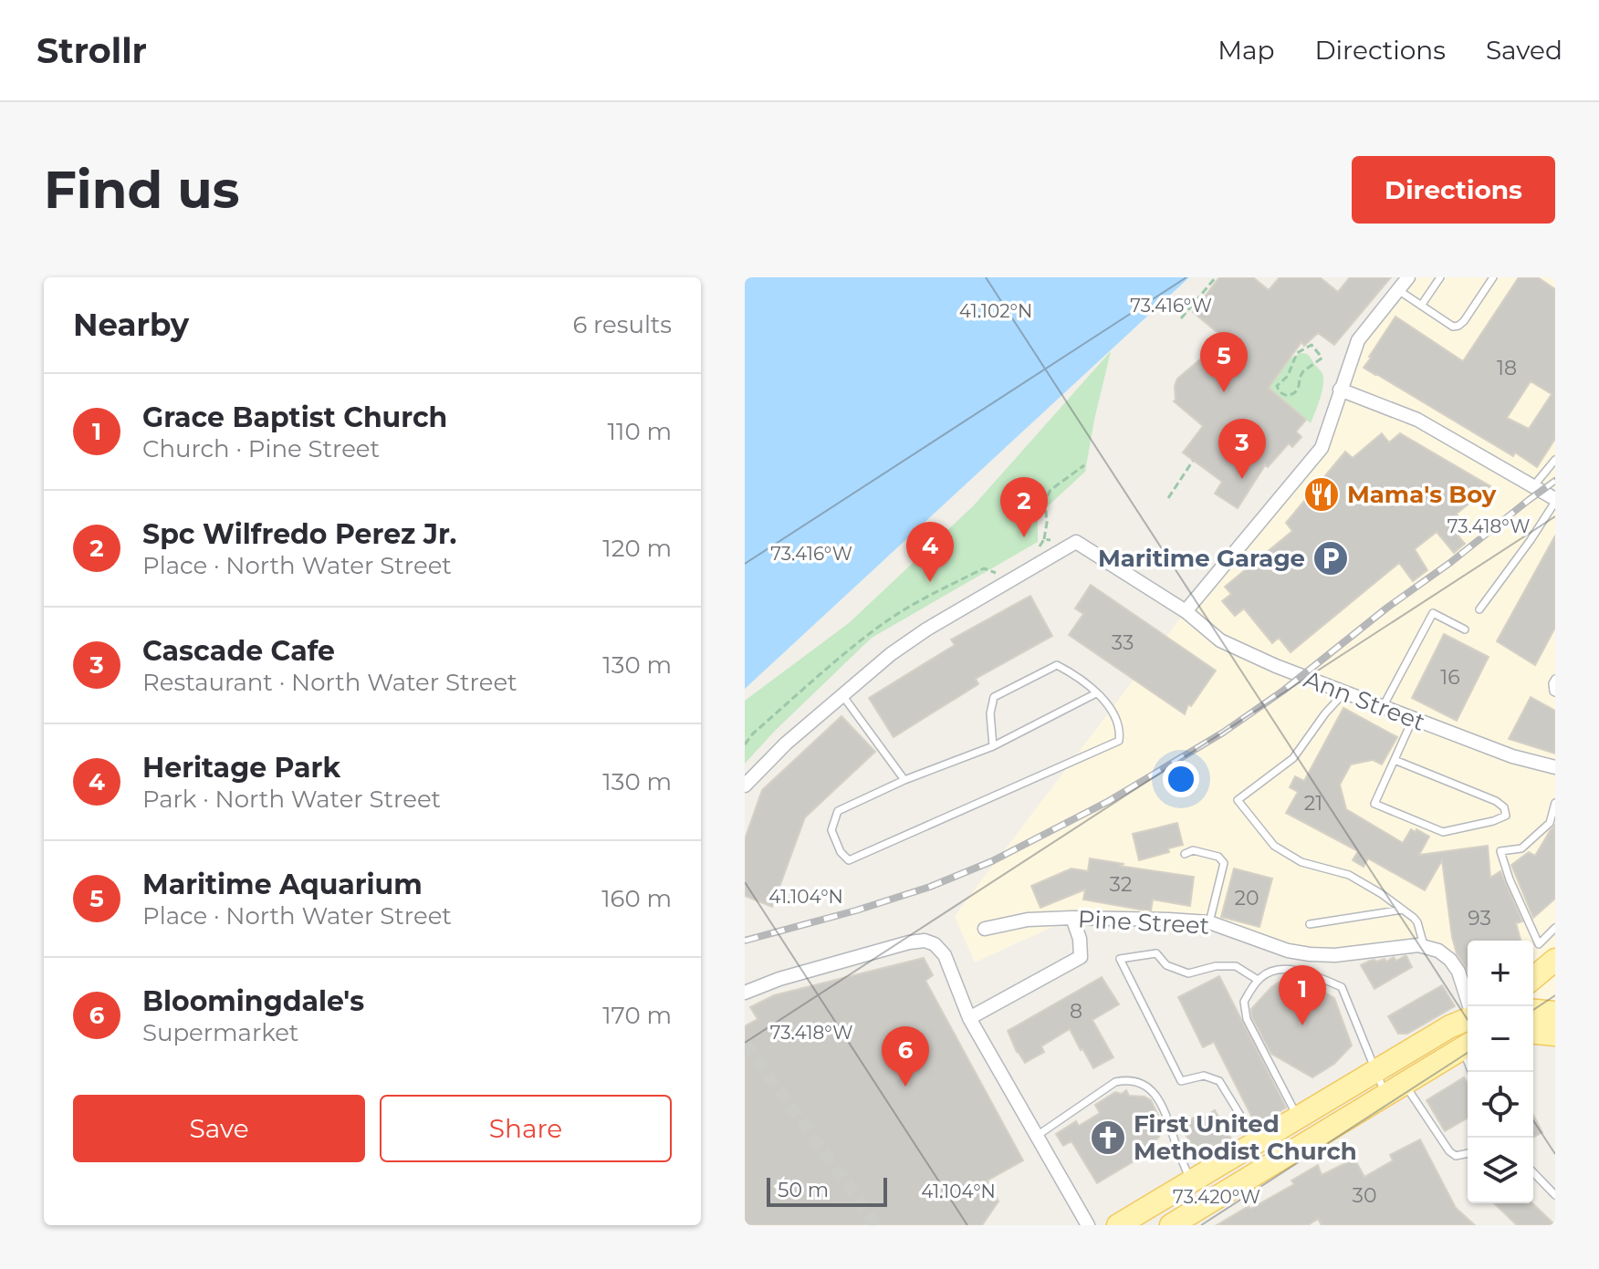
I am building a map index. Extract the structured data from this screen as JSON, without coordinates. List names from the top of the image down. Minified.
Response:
{"streets":{"street":["Ann Street","Pine Street"]},"places":{"restaurant":["Mama's Boy"],"parking":["Maritime Garage"],"church":["First United Methodist Church"]},"house_numbers":["18","33","16","21","32","20","93","8","30"],"scale_bar":"50 m","page":{"header":"Strollr","nav":["Map","Directions","Saved"],"buttons":["Directions",["Save","Share"]],"title":"Find us","heading":["Nearby","6 results"],"pins":["5","3","2","4","1","6"],"list":[{"mark":"1","name":"Grace Baptist Church","note":"Church · Pine Street","value":"110 m"},{"mark":"2","name":"Spc Wilfredo Perez Jr.","note":"Place · North Water Street","value":"120 m"},{"mark":"3","name":"Cascade Cafe","note":"Restaurant · North Water Street","value":"130 m"},{"mark":"4","name":"Heritage Park","note":"Park · North Water Street","value":"130 m"},{"mark":"5","name":"Maritime Aquarium","note":"Place · North Water Street","value":"160 m"},{"mark":"6","name":"Bloomingdale's","note":"Supermarket","value":"170 m"}],"map_buttons":["+","−"],"scale":"50 m"},"coordinates":["73.416°W","41.102°N","73.418°W","41.104°N","73.420°W"]}
